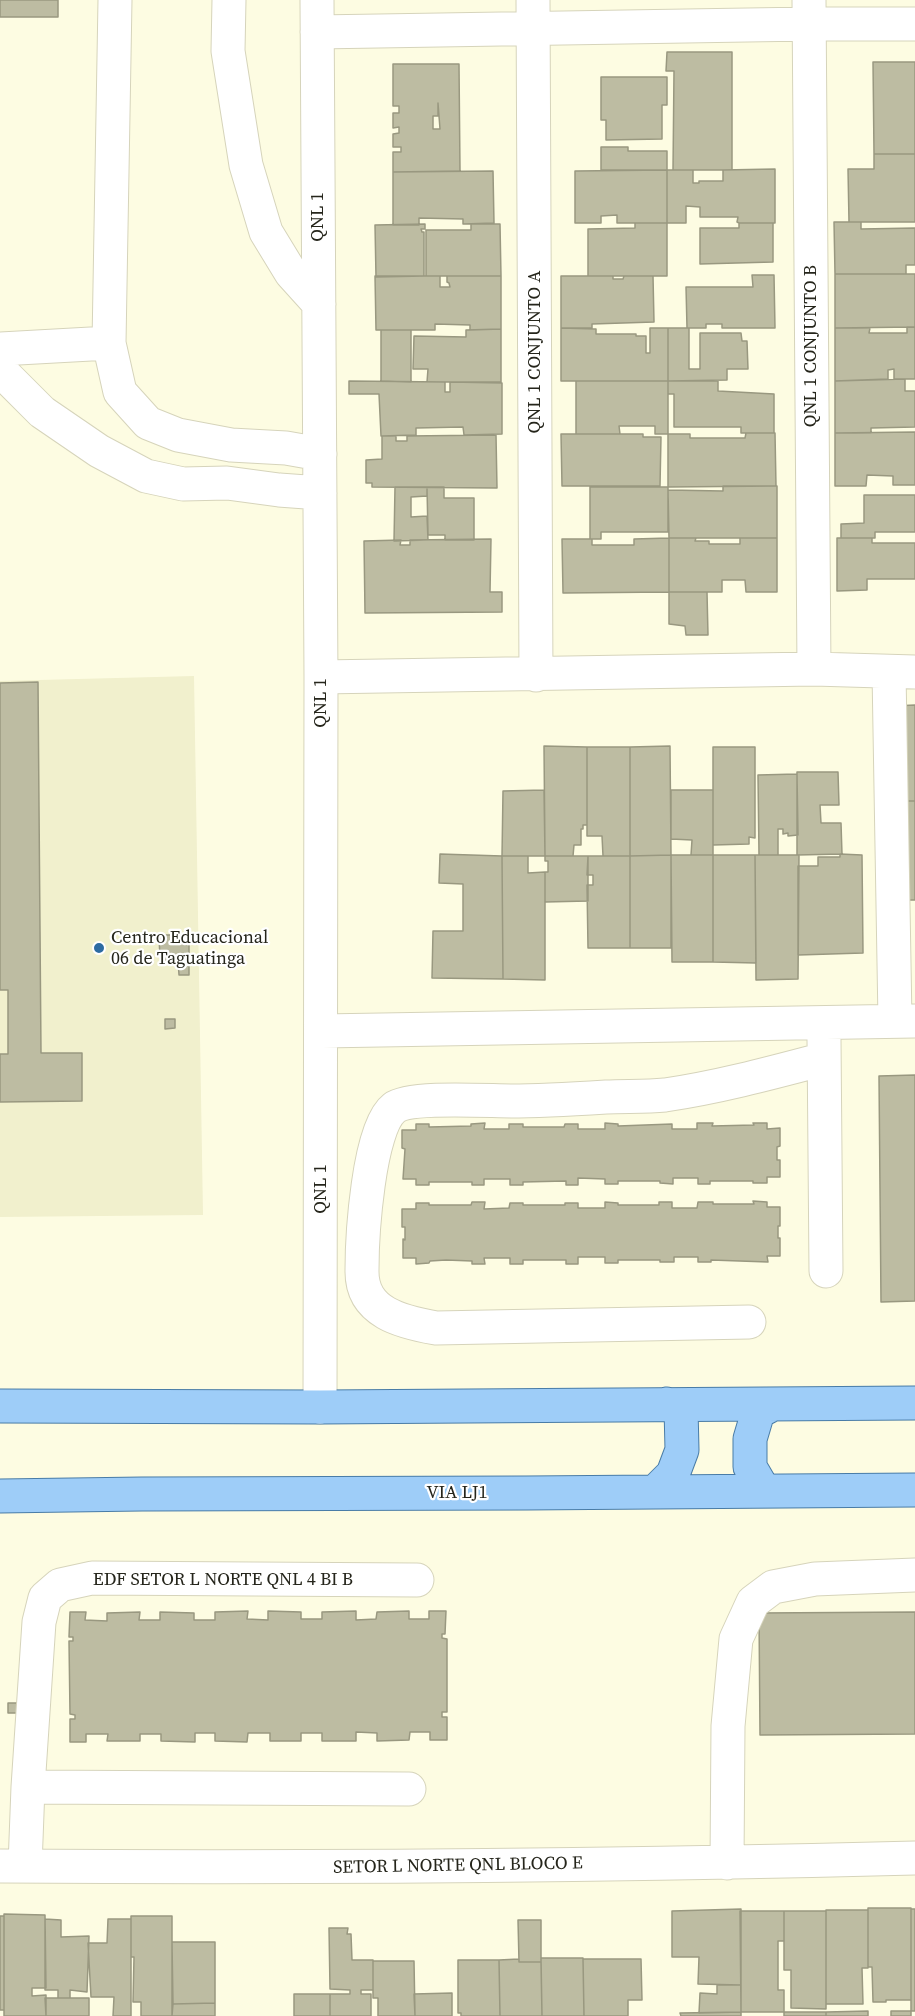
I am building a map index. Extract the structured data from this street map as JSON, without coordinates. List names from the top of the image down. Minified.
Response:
{"streets":{"main road":["VIA LJ1"],"street":["QNL 1","QNL 1 CONJUNTO B","QNL 1 CONJUNTO A","EDF SETOR L NORTE QNL 4 BI B","SETOR L NORTE QNL BLOCO E"]},"crossings":[["EDF SETOR L NORTE QNL 4 BI B","SETOR L NORTE QNL BLOCO E"]],"places":["Centro Educacional 06 de Taguatinga"]}
